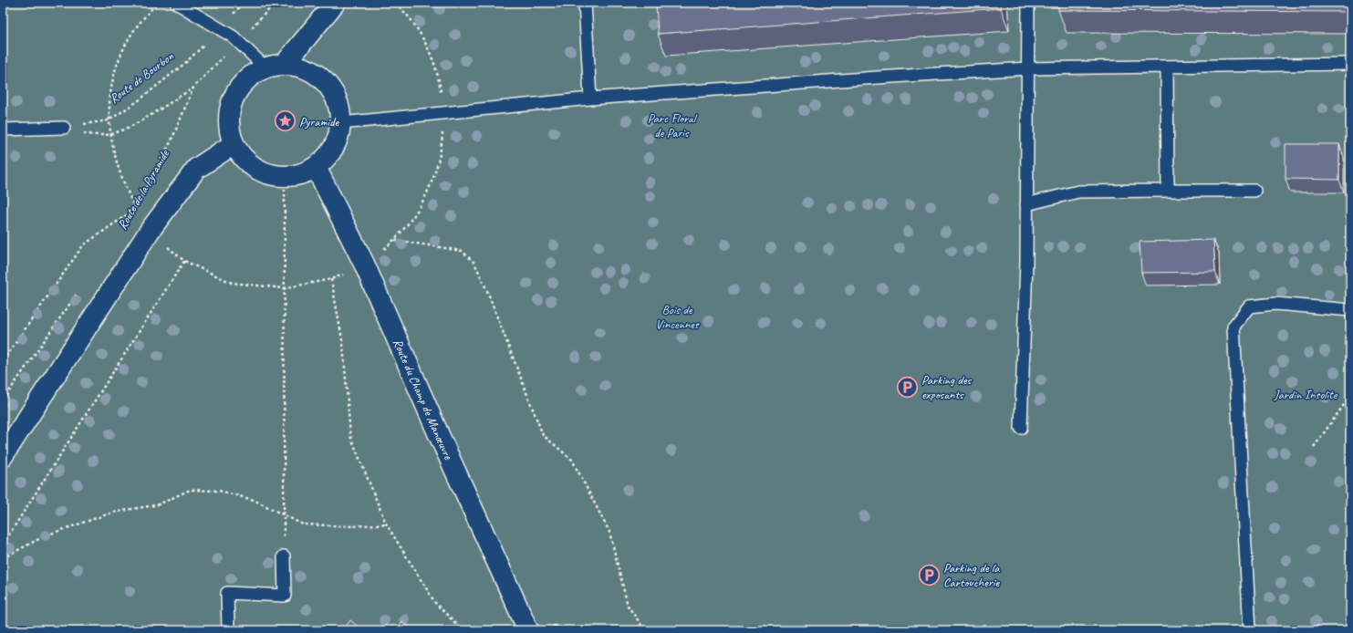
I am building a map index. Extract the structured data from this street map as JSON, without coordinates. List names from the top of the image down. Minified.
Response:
{"streets":{"street":["Route de la Pyramide","Route du Champ de Manœuvre"],"path":["Route de Bourbon"]},"crossings":[["Route de la Pyramide","Route du Champ de Manœuvre"]],"parks":["Parc Floral de Paris","Bois de Vincennes","Jardin Insolite"],"places":{"place":["Pyramide"],"parking":["Parking des exposants","Parking de la Cartoucherie"]}}
